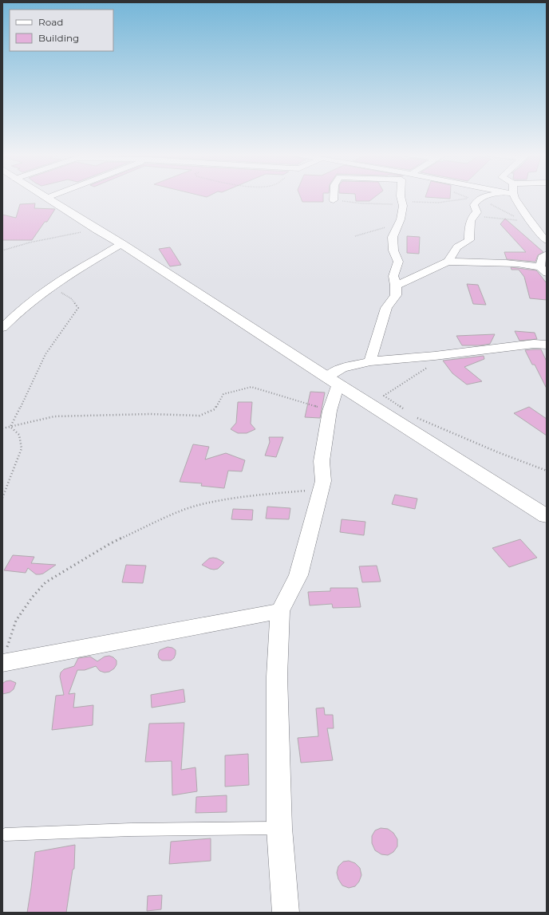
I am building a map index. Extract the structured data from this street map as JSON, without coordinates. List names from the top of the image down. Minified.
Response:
{"legend":["Road","Building"]}
